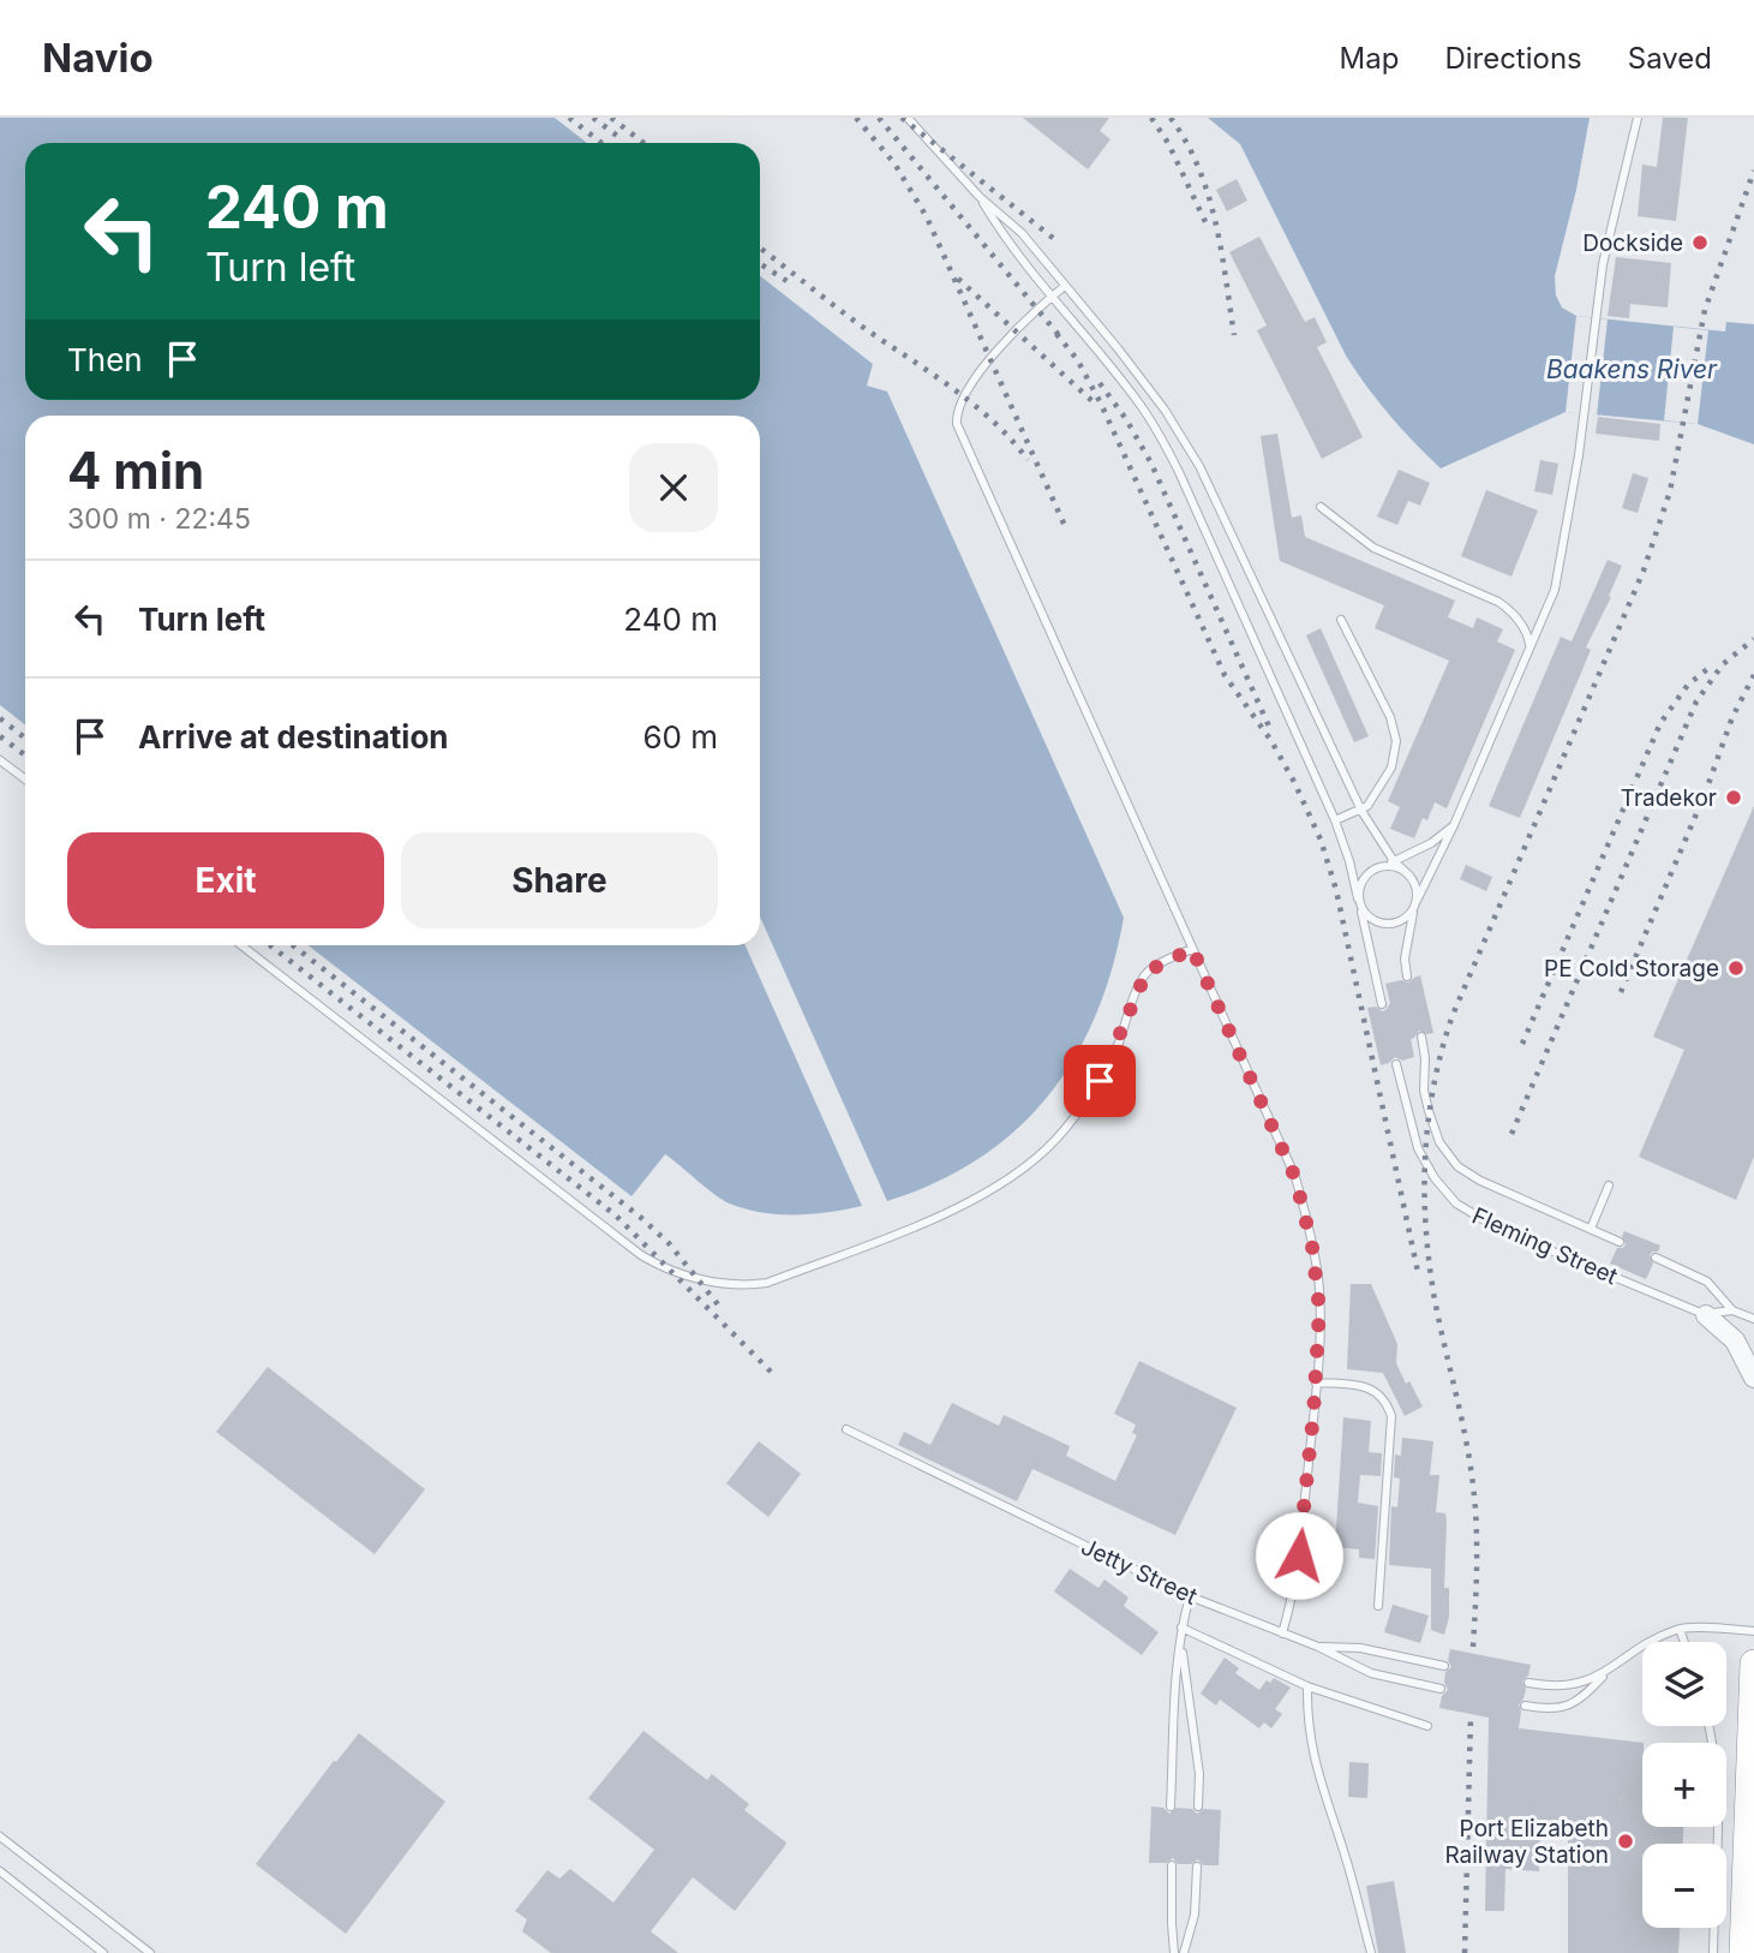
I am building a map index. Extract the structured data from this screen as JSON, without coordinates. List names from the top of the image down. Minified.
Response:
{"streets":{"lane":["Fleming Street","Jetty Street"]},"water":["Baakens River"],"places":["Dockside","Tradekor","PE Cold Storage","Port Elizabeth Railway Station"],"page":{"header":"Navio","nav":["Map","Directions","Saved"],"turn":["240 m","Turn left"],"then":"Then","heading":["4 min","300 m · 22:45"],"list":[{"name":"Turn left","value":"240 m"},{"name":"Arrive at destination","value":"60 m"}],"buttons":["Exit","Share"],"map_buttons":["+","−"]}}
